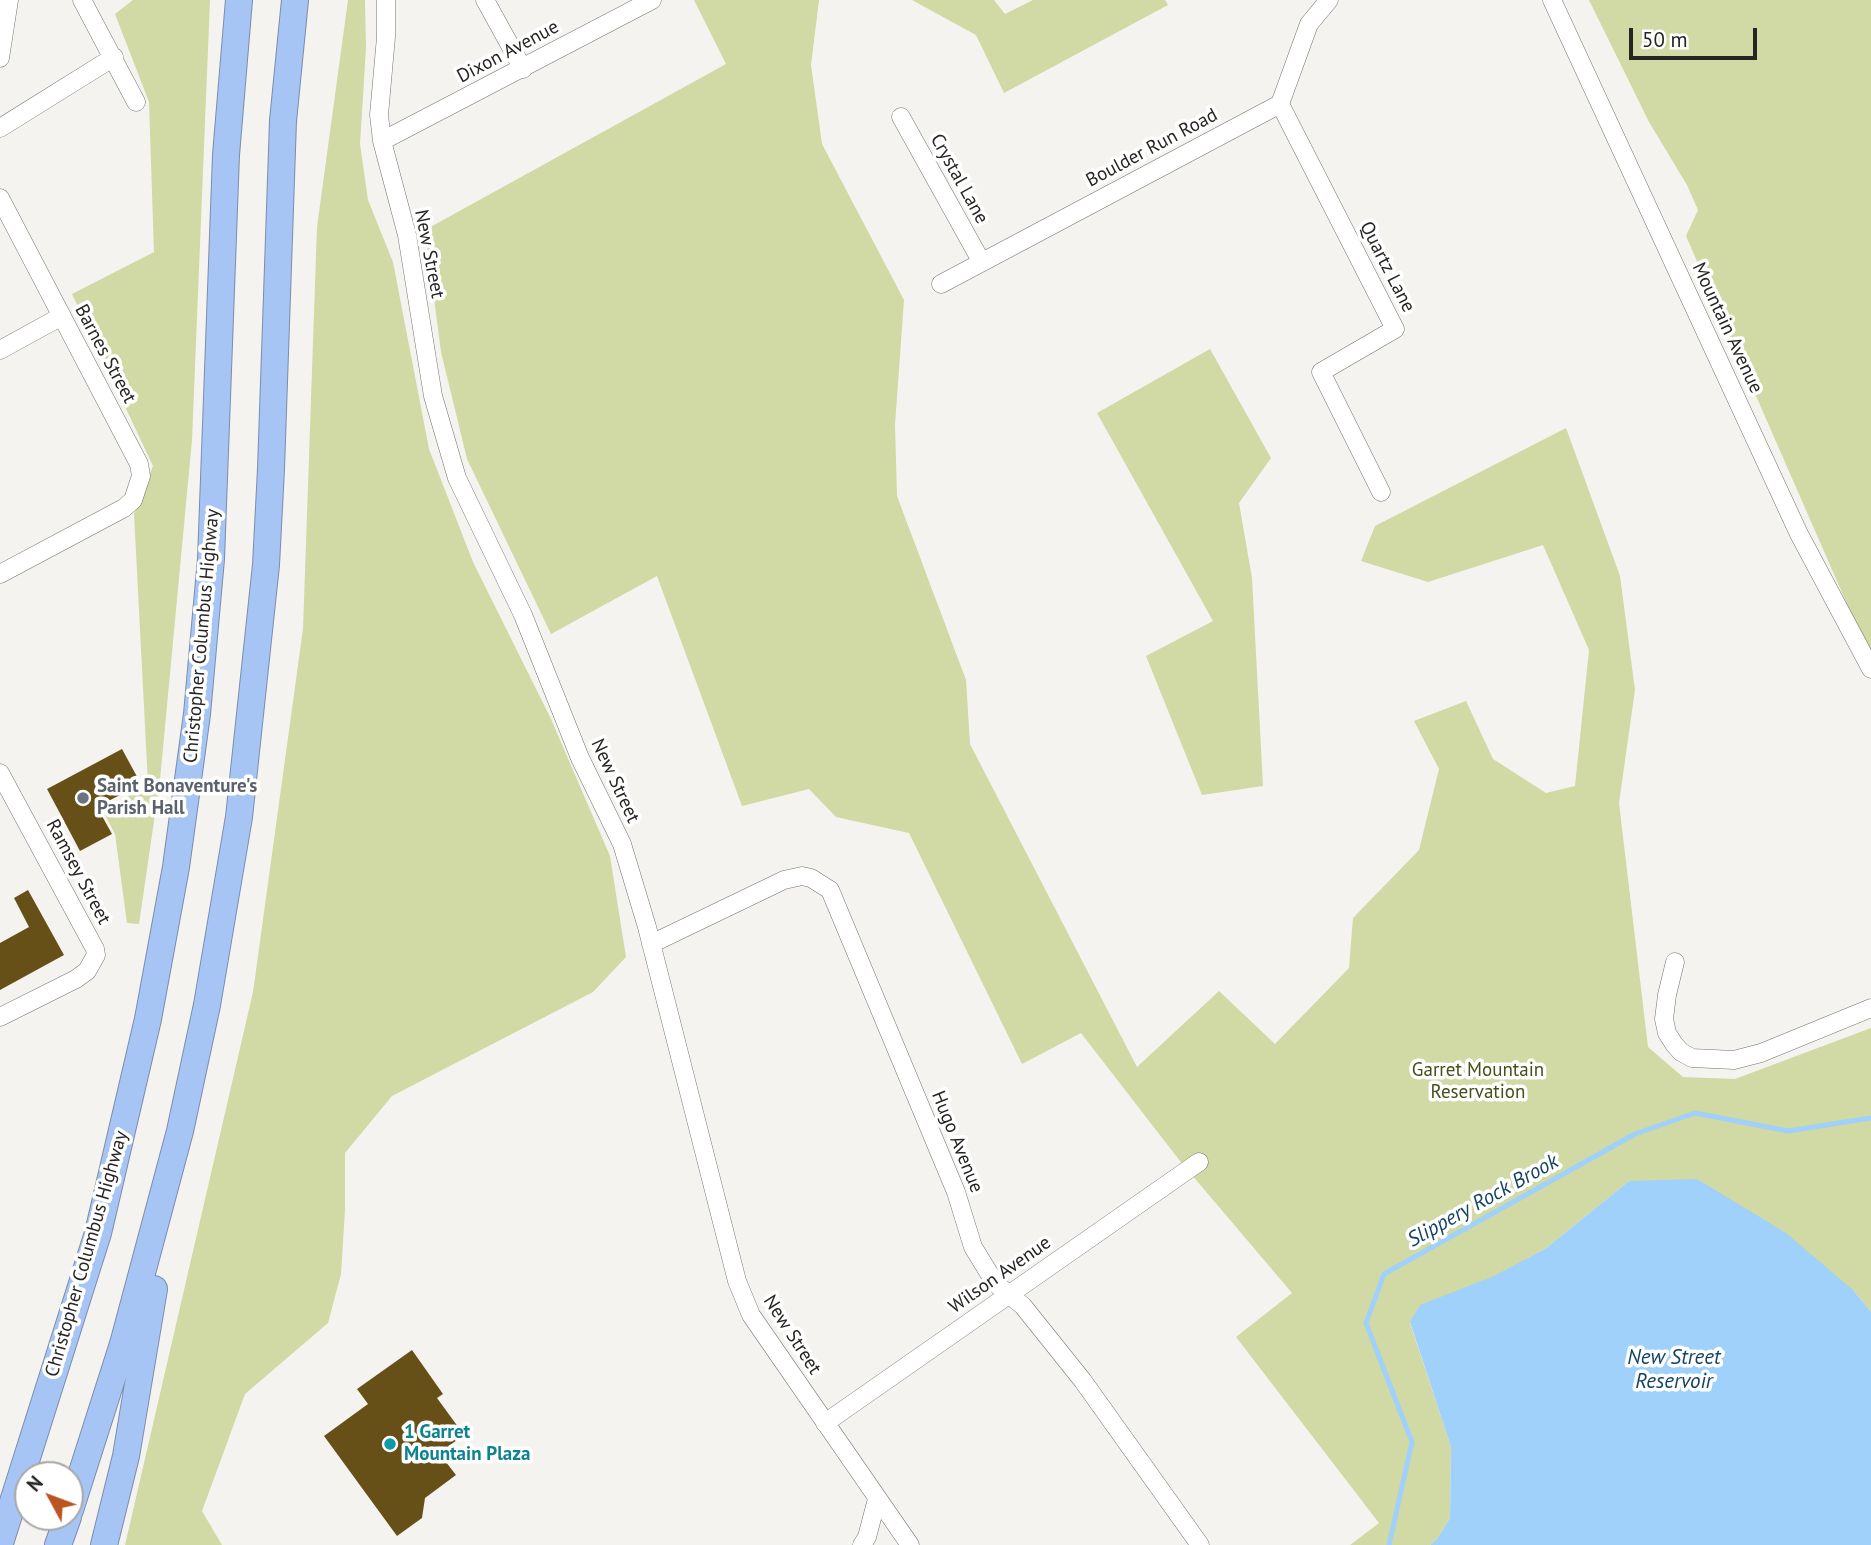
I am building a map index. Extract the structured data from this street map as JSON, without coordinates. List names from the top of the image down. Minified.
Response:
{"streets":{"highway":["Christopher Columbus Highway"],"street":["Dixon Avenue","Boulder Run Road","Crystal Lane","New Street","Quartz Lane","Mountain Avenue","Barnes Street","Ramsey Street","Hugo Avenue","Wilson Avenue"]},"crossings":[["Dixon Avenue","New Street"],["Boulder Run Road","Crystal Lane"],["Boulder Run Road","Quartz Lane"],["New Street","Hugo Avenue"],["New Street","Wilson Avenue"],["Hugo Avenue","Wilson Avenue"]],"water":["Slippery Rock Brook","New Street Reservoir"],"parks":["Garret Mountain Reservation"],"places":["Saint Bonaventure's Parish Hall","1 Garret Mountain Plaza"],"scale_bar":"50 m","north":"top left"}
